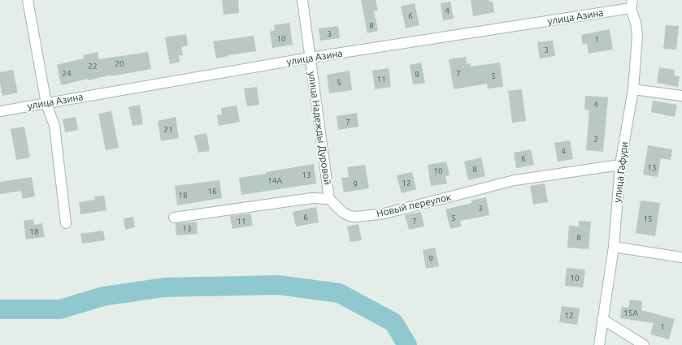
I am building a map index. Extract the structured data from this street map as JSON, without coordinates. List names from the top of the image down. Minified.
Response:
{"streets":{"street":["улица Азина","улица Надежды Дуровой","улица Гафури","Новый переулок"]},"crossings":[["улица Азина","улица Надежды Дуровой"],["улица Азина","улица Гафури"],["улица Надежды Дуровой","Новый переулок"],["улица Гафури","Новый переулок"]],"house_numbers":["4","6","8","3","10","1","3","20","22","24","7","9","5","11","5","4","7","21","2","4","6","13","8","10","13","14А","12","9","16","18","3","6","5","15","11","7","13","18","8","9","10","15А","12","1"]}
